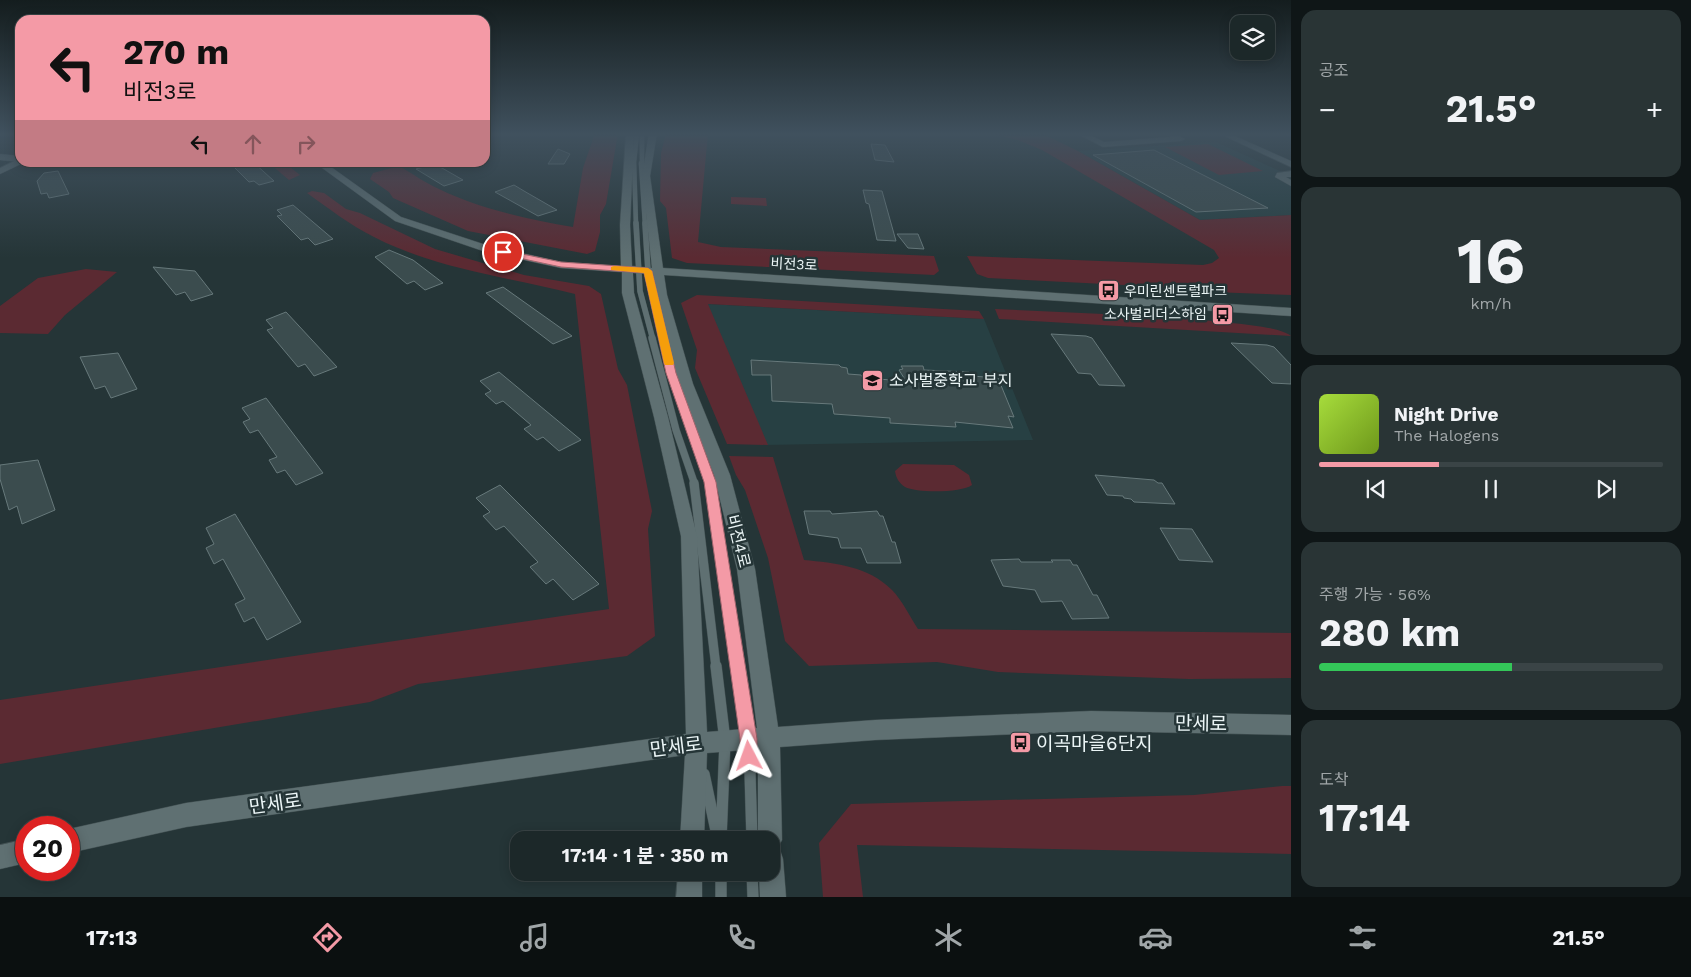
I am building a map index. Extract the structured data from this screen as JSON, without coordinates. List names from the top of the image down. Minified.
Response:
{"streets":{"main road":["비전3로","비전4로","만세로"]},"crossings":[["비전3로","비전4로"],["비전4로","만세로"]],"places":{"bus stop":["우미린센트럴파크","소사벌리더스하임","이곡마을6단지"],"school or university":["소사벌중학교 부지"]},"page":{"tile":["공조",["16","km/h"],["주행 가능 · 56%","280 km"],["도착","17:14"]],"turn":["270 m","비전3로"],"heat":["−","21.5°","+"],"song":["Night Drive","The Halogens"],"limit":"20","trip":"17:14 · 1 분 · 350 m","tabs":["17:13","21.5°"]}}
